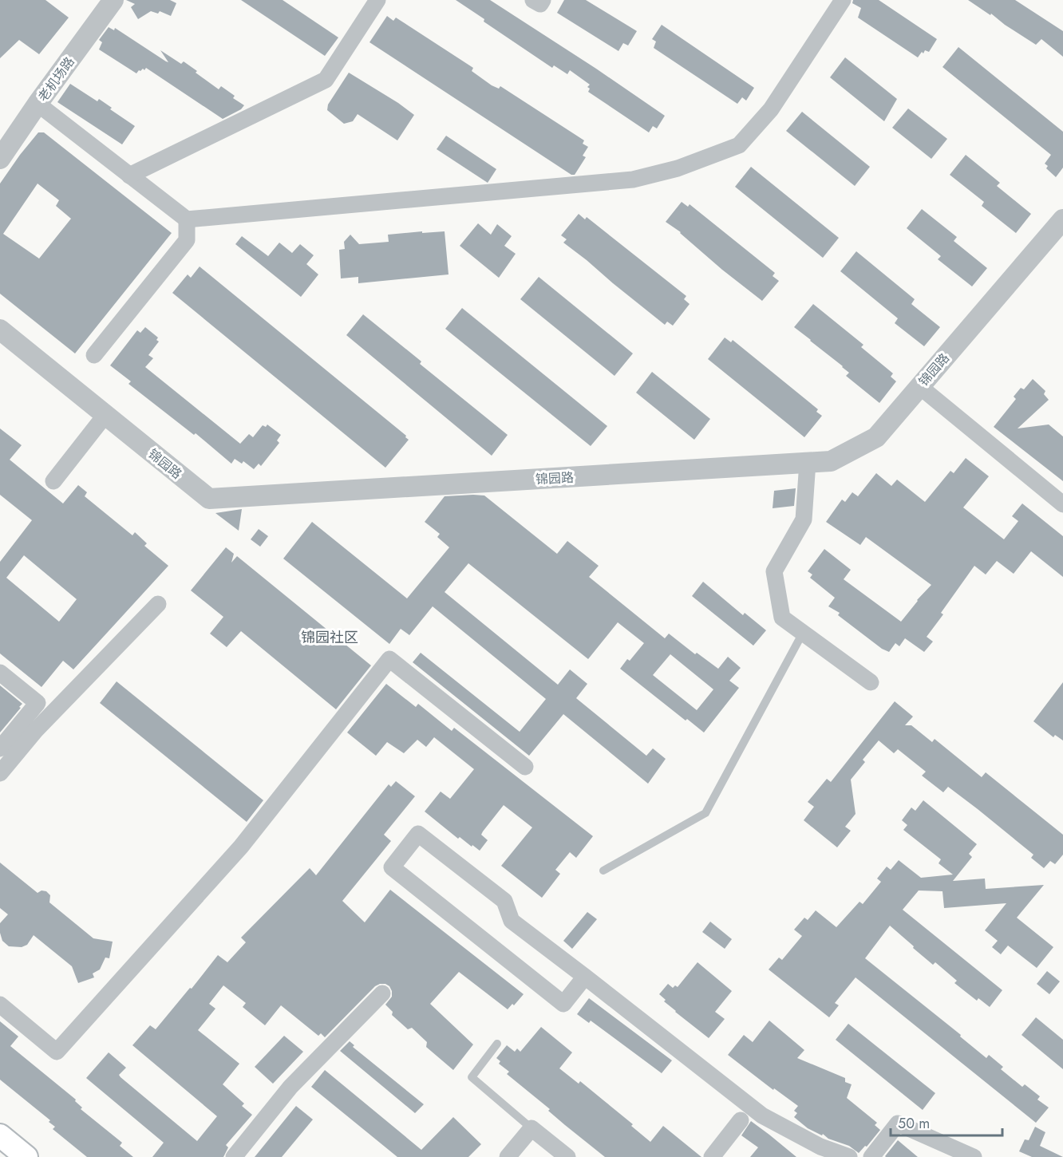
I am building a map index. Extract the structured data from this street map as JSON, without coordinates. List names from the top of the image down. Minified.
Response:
{"streets":{"street":["老机场路","锦园路"]},"districts":["锦园社区"],"scale_bar":"50 m"}
